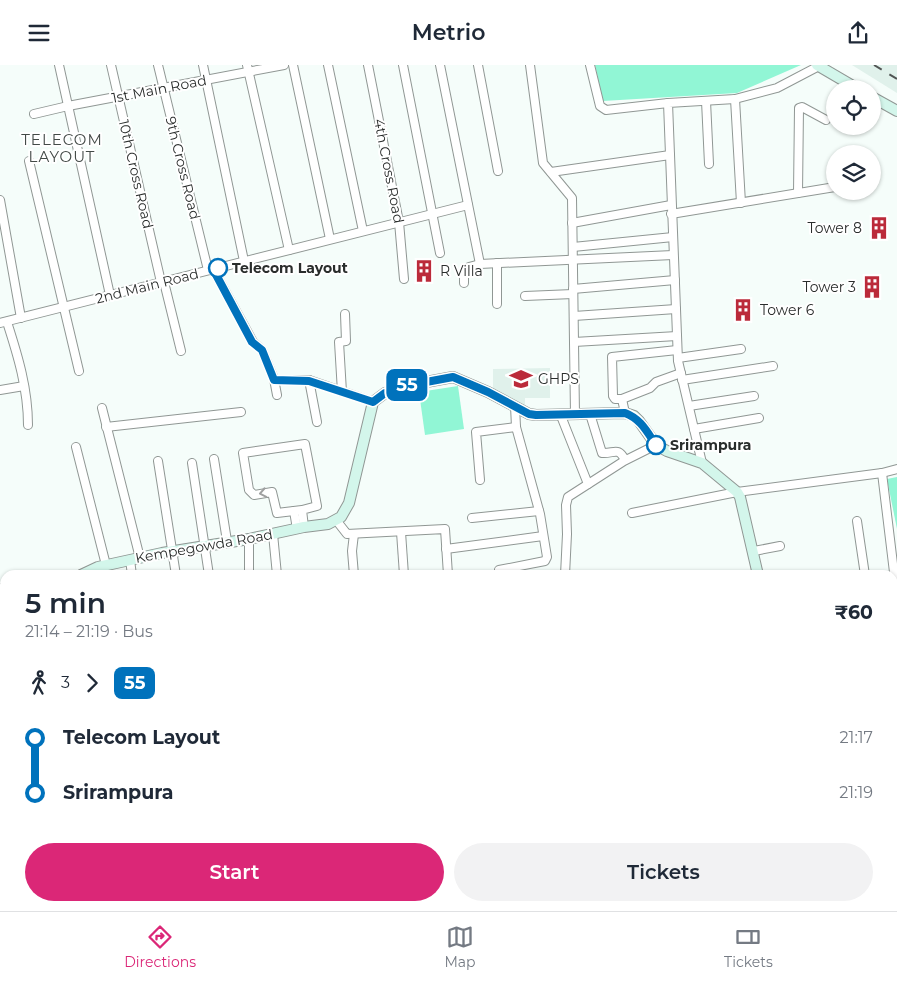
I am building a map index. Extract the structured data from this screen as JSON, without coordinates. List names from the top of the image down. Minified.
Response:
{"streets":{"street":["1st Main Road","9th Cross Road","4th Cross Road","10th Cross Road","2nd Main Road","Kempegowda Road"]},"crossings":[["1st Main Road","9th Cross Road"],["1st Main Road","10th Cross Road"],["9th Cross Road","2nd Main Road"],["4th Cross Road","2nd Main Road"],["10th Cross Road","2nd Main Road"]],"districts":["TELECOM LAYOUT"],"places":{"building":["Tower 8","R Villa","Tower 3","Tower 6"],"other":["Telecom Layout","Srirampura"],"school or university":["GHPS"]},"lines":["bus line 55"],"page":{"header":"Metrio","on_map":"55","heading":["5 min","21:14 – 21:19 · Bus","₹60"],"legs":["3","55"],"list":[{"name":"Telecom Layout","value":"21:17"},{"name":"Srirampura","value":"21:19"}],"buttons":["Start","Tickets"],"tabs":["Directions","Map","Tickets"]}}
